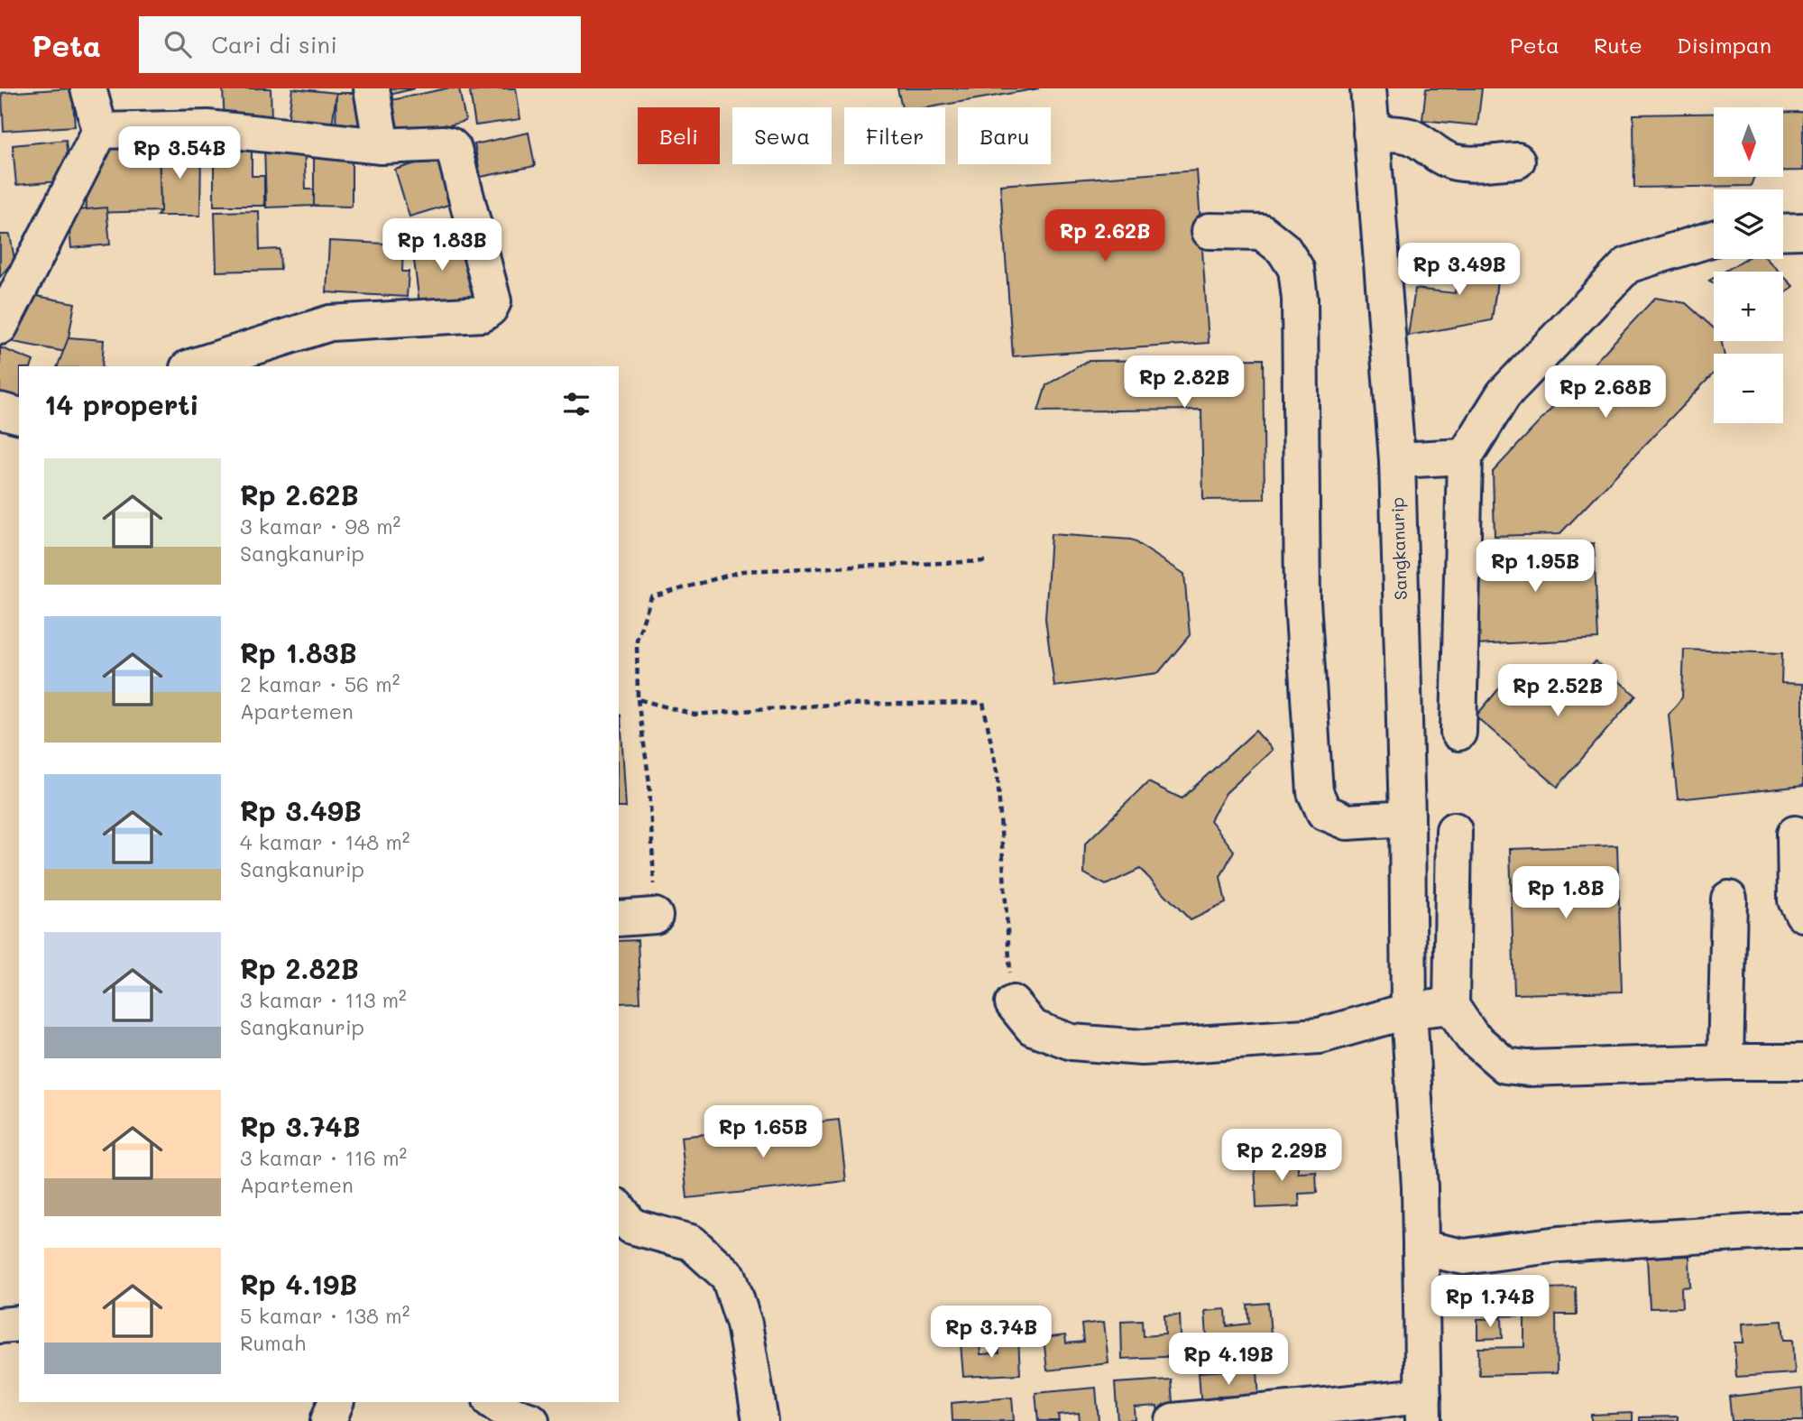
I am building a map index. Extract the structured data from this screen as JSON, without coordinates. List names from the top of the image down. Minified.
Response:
{"streets":{"street":["Sangkanurip"]},"north":"bottom","page":{"header":"Peta","search":"Cari di sini","nav":["Peta","Rute","Disimpan"],"map_buttons":["+","−"],"chip":["Beli","Sewa","Filter","Baru"],"price":["Rp 3.54B","Rp 2.62B","Rp 1.83B","Rp 3.49B","Rp 2.82B","Rp 2.68B","Rp 1.95B","Rp 2.52B","Rp 1.8B","Rp 1.65B","Rp 2.29B","Rp 1.74B","Rp 3.74B","Rp 4.19B"],"heading":"14 properti","list":[{"name":"Rp 2.62B","note":"3 kamar · 98 m² · Sangkanurip"},{"name":"Rp 1.83B","note":"2 kamar · 56 m² · Apartemen"},{"name":"Rp 3.49B","note":"4 kamar · 148 m² · Sangkanurip"},{"name":"Rp 2.82B","note":"3 kamar · 113 m² · Sangkanurip"},{"name":"Rp 3.74B","note":"3 kamar · 116 m² · Apartemen"},{"name":"Rp 4.19B","note":"5 kamar · 138 m² · Rumah"}]}}
